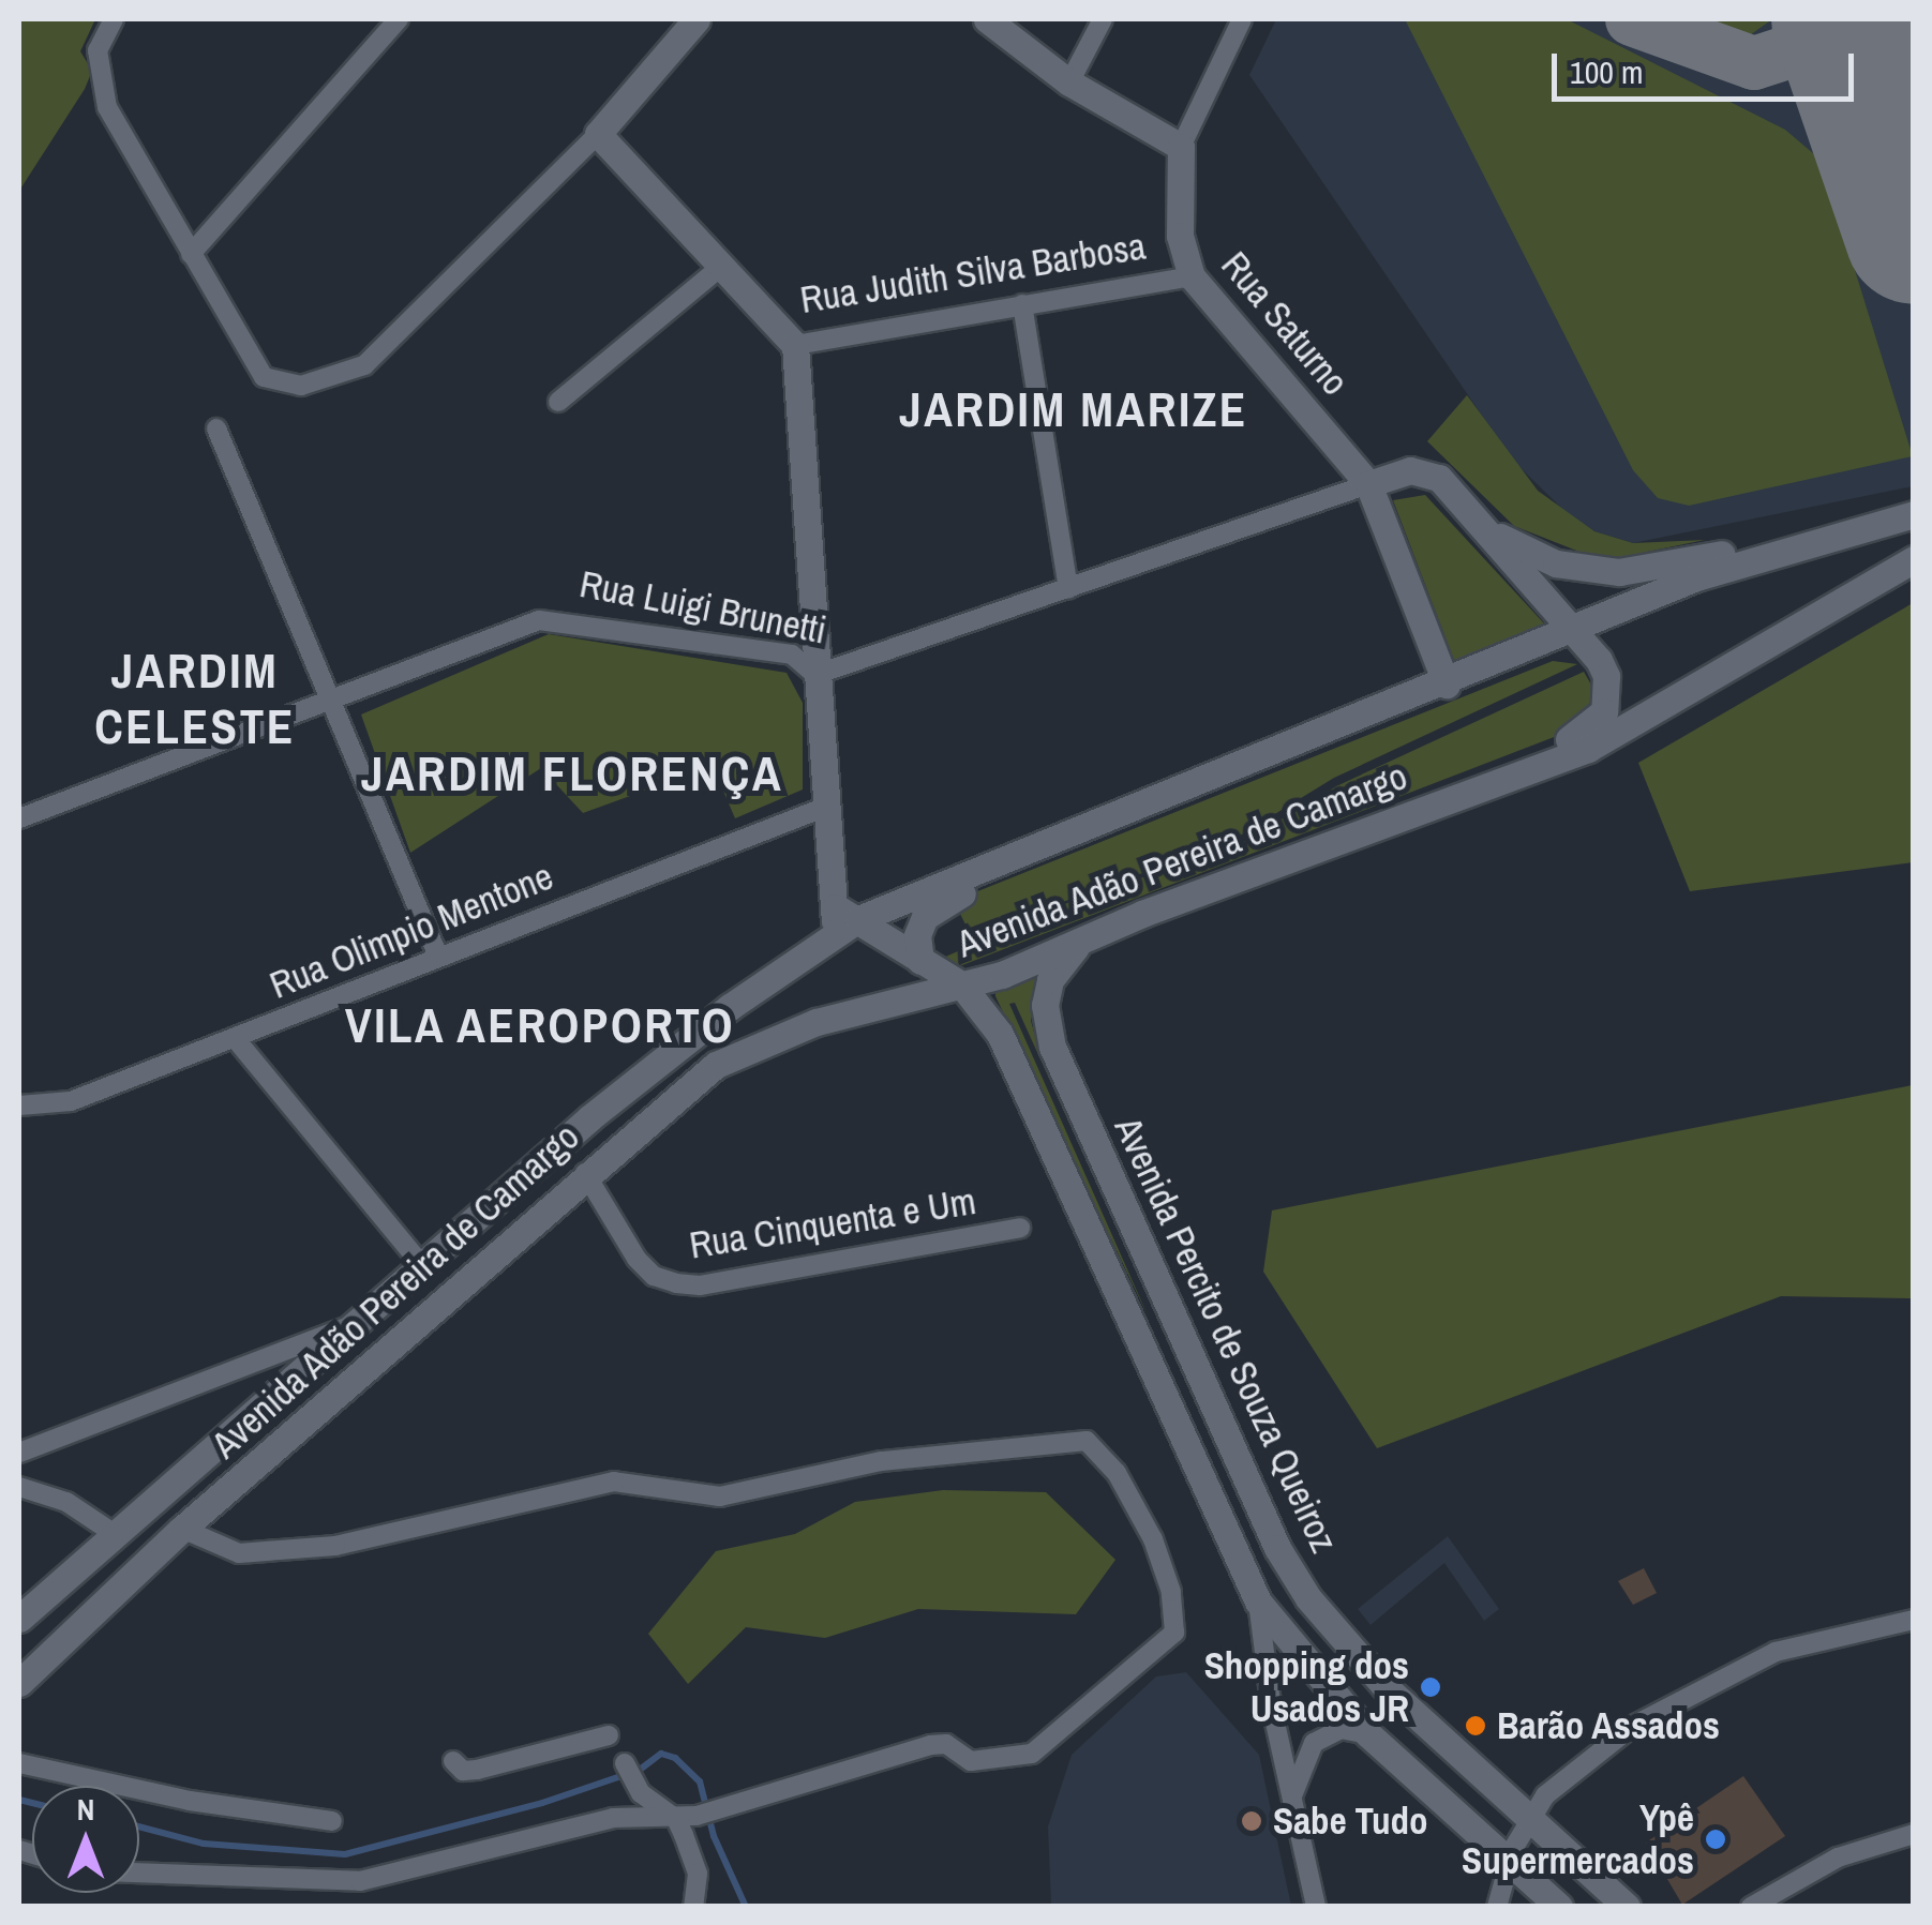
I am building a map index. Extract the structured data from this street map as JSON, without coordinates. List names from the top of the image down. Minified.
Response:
{"streets":{"main road":["Rua Judith Silva Barbosa","Rua Saturno","Rua Luigi Brunetti","Avenida Adão Pereira de Camargo","Avenida Percito de Souza Queiroz"],"street":["Rua Olimpio Mentone","Rua Cinquenta e Um"]},"crossings":[["Rua Judith Silva Barbosa","Rua Saturno"],["Rua Saturno","Rua Luigi Brunetti"],["Rua Saturno","Avenida Adão Pereira de Camargo"],["Avenida Adão Pereira de Camargo","Rua Cinquenta e Um"],["Avenida Adão Pereira de Camargo","Avenida Percito de Souza Queiroz"]],"districts":["JARDIM MARIZE","JARDIM CELESTE","JARDIM FLORENÇA","VILA AEROPORTO"],"places":["Shopping dos Usados JR","Barão Assados","Sabe Tudo","Ypê Supermercados"],"scale_bar":"100 m","north":"top"}
